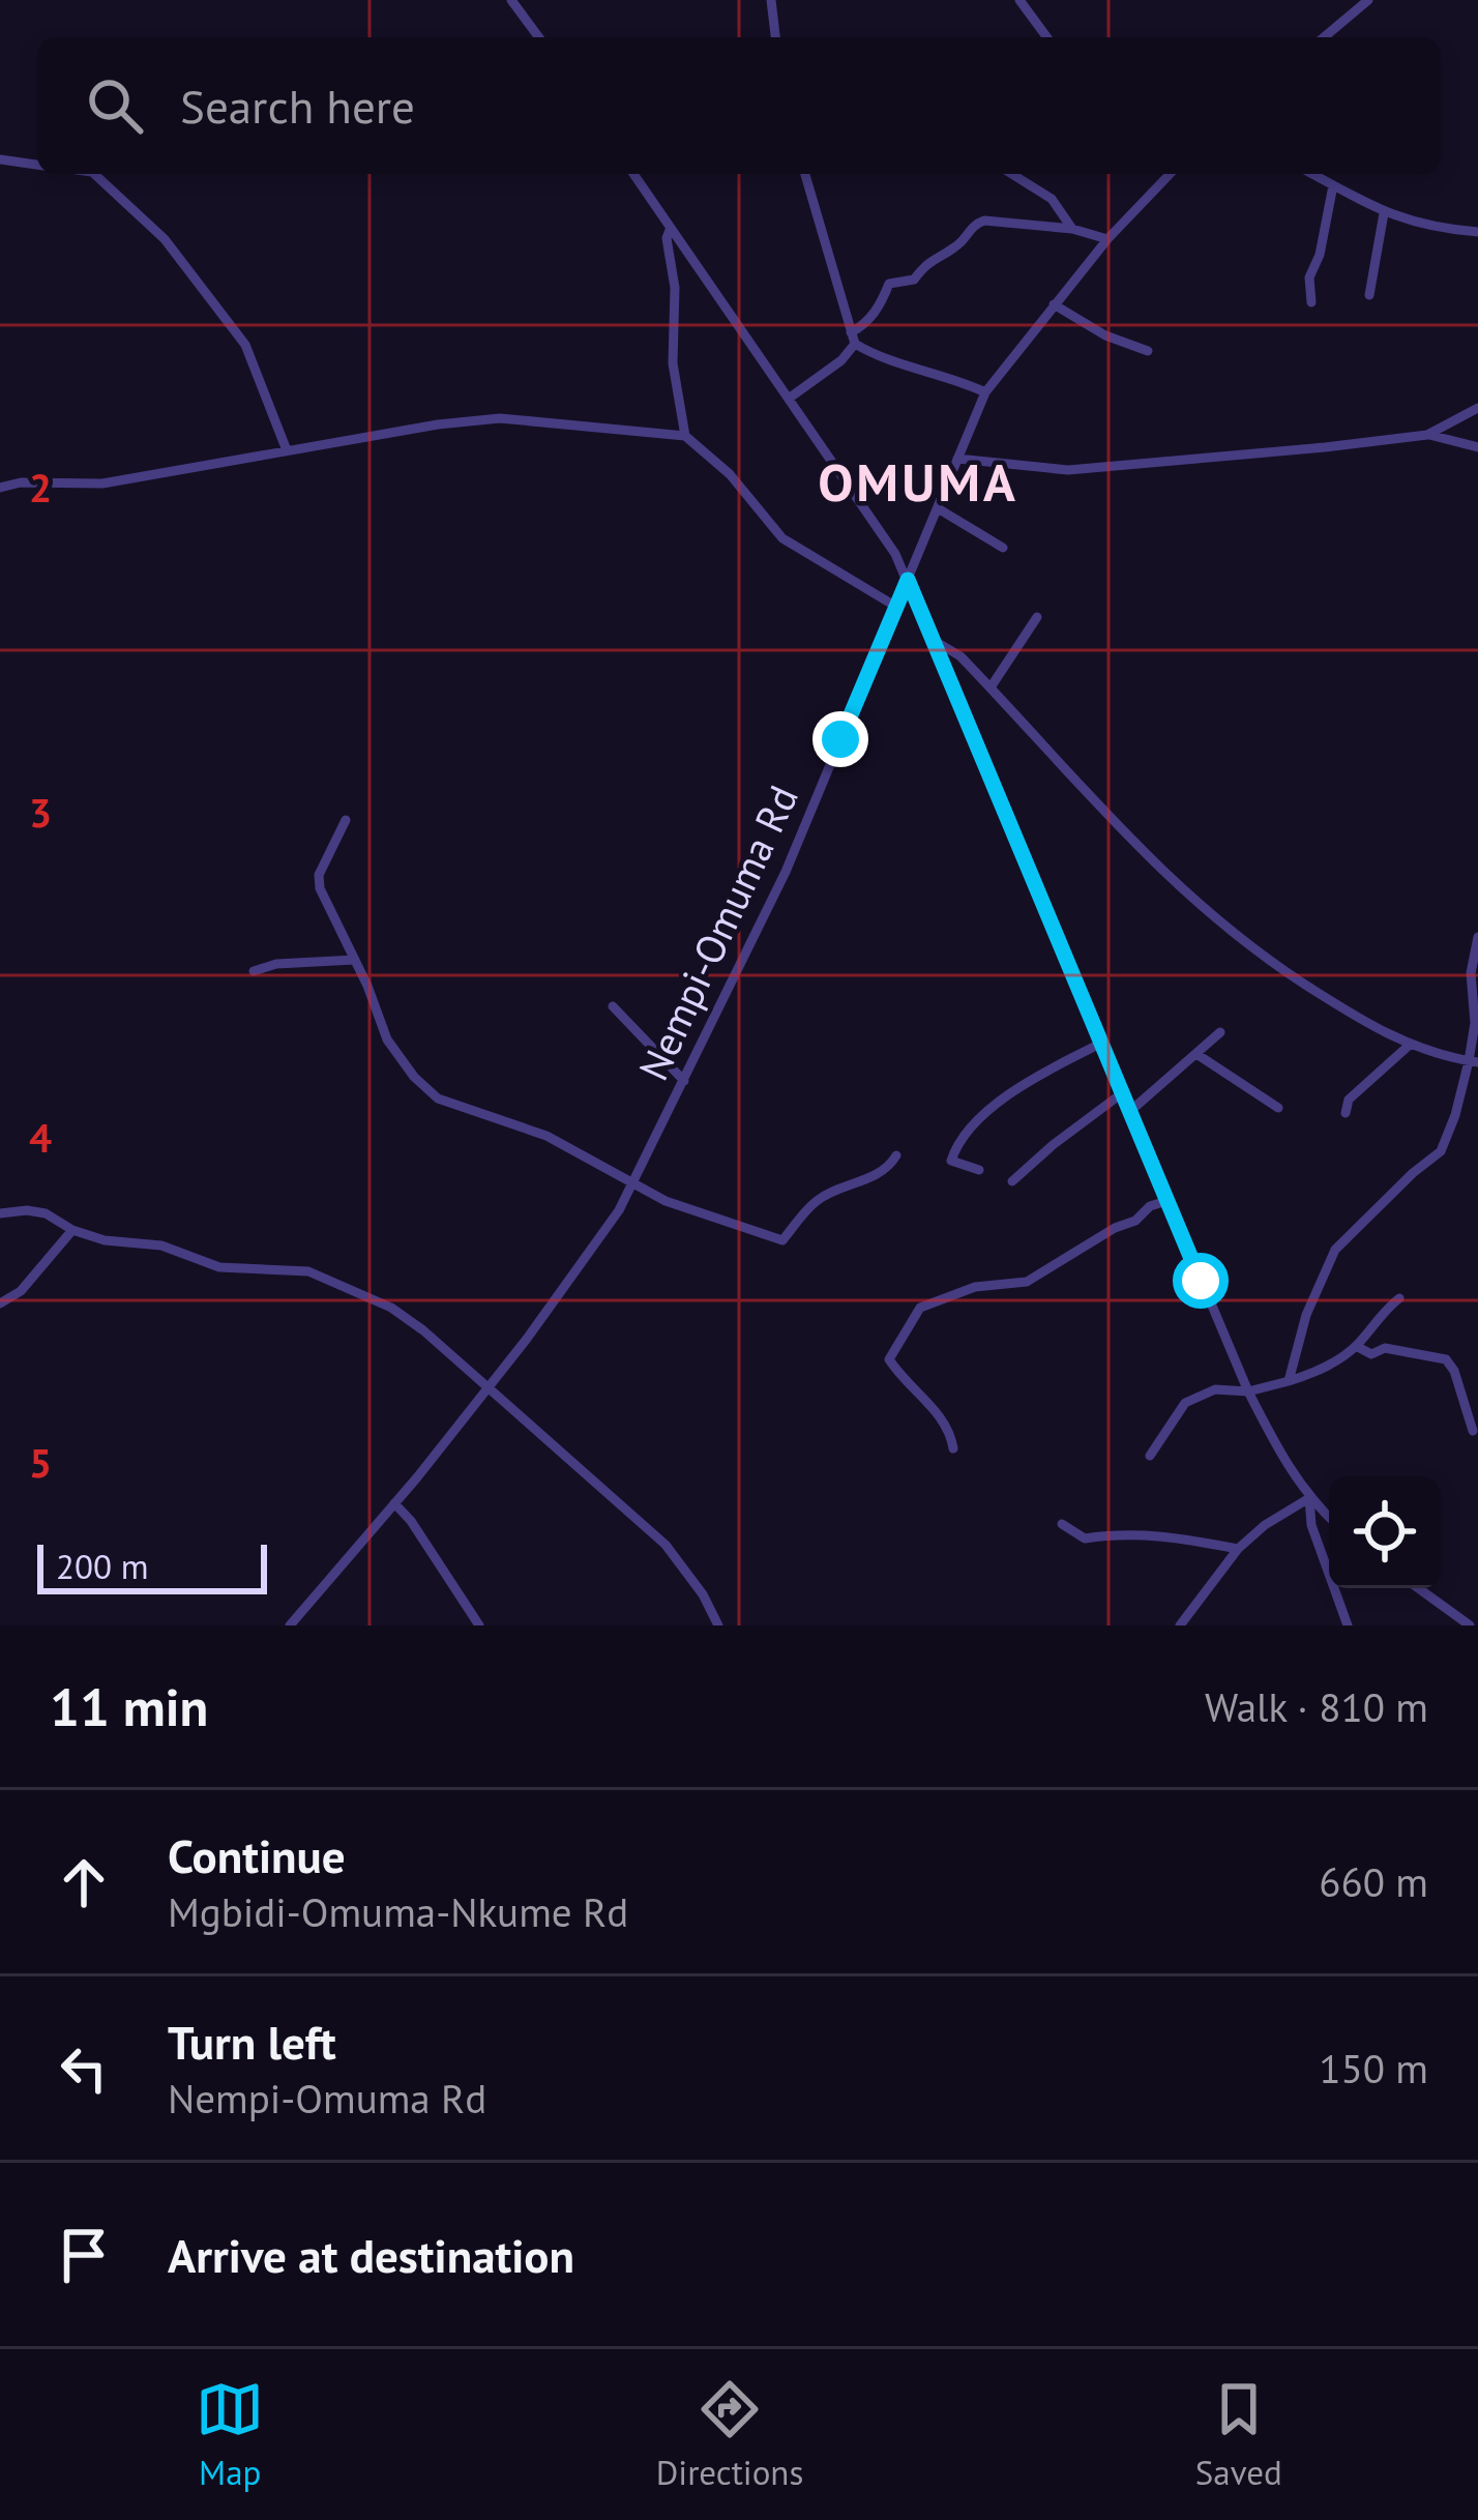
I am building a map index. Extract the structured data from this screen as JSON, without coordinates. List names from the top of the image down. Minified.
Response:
{"streets":{"street":["Nempi-Omuma Rd"]},"districts":["OMUMA"],"scale_bar":"200 m","page":{"search":"Search here","scale":"200 m","heading":["11 min","Walk · 810 m"],"list":[["Continue","Mgbidi-Omuma-Nkume Rd","660 m"],["Turn left","Nempi-Omuma Rd","150 m"],"Arrive at destination"],"nav":["Map","Directions","Saved"]},"grid":{"rows":["2","3","4","5"]}}
